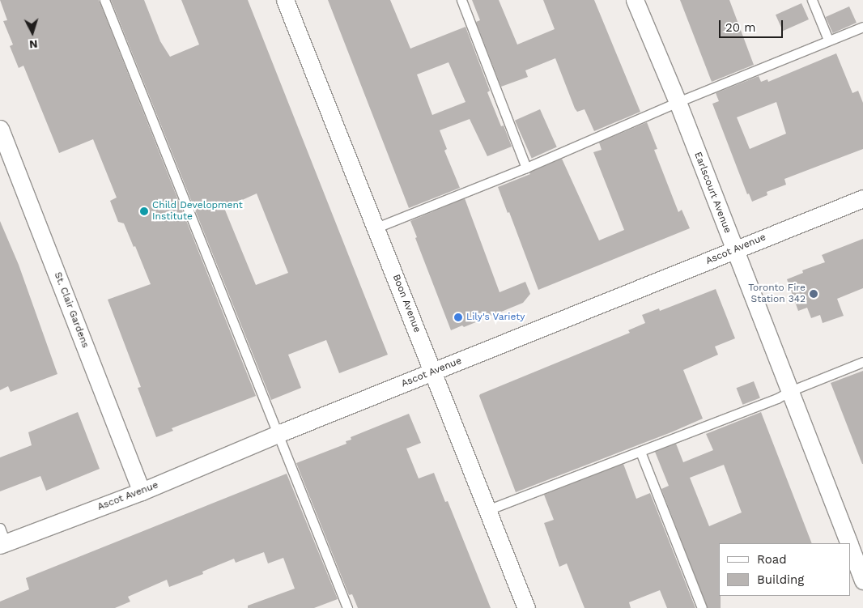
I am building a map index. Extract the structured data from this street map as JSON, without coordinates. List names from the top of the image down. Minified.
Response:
{"streets":{"street":["Earlscourt Avenue","Ascot Avenue","Boon Avenue","St. Clair Gardens"]},"crossings":[["Earlscourt Avenue","Ascot Avenue"],["Ascot Avenue","Boon Avenue"],["Ascot Avenue","St. Clair Gardens"]],"places":["Child Development Institute","Toronto Fire Station 342","Lily's Variety"],"legend":["Road","Building"],"scale_bar":"20 m","north":"bottom"}
